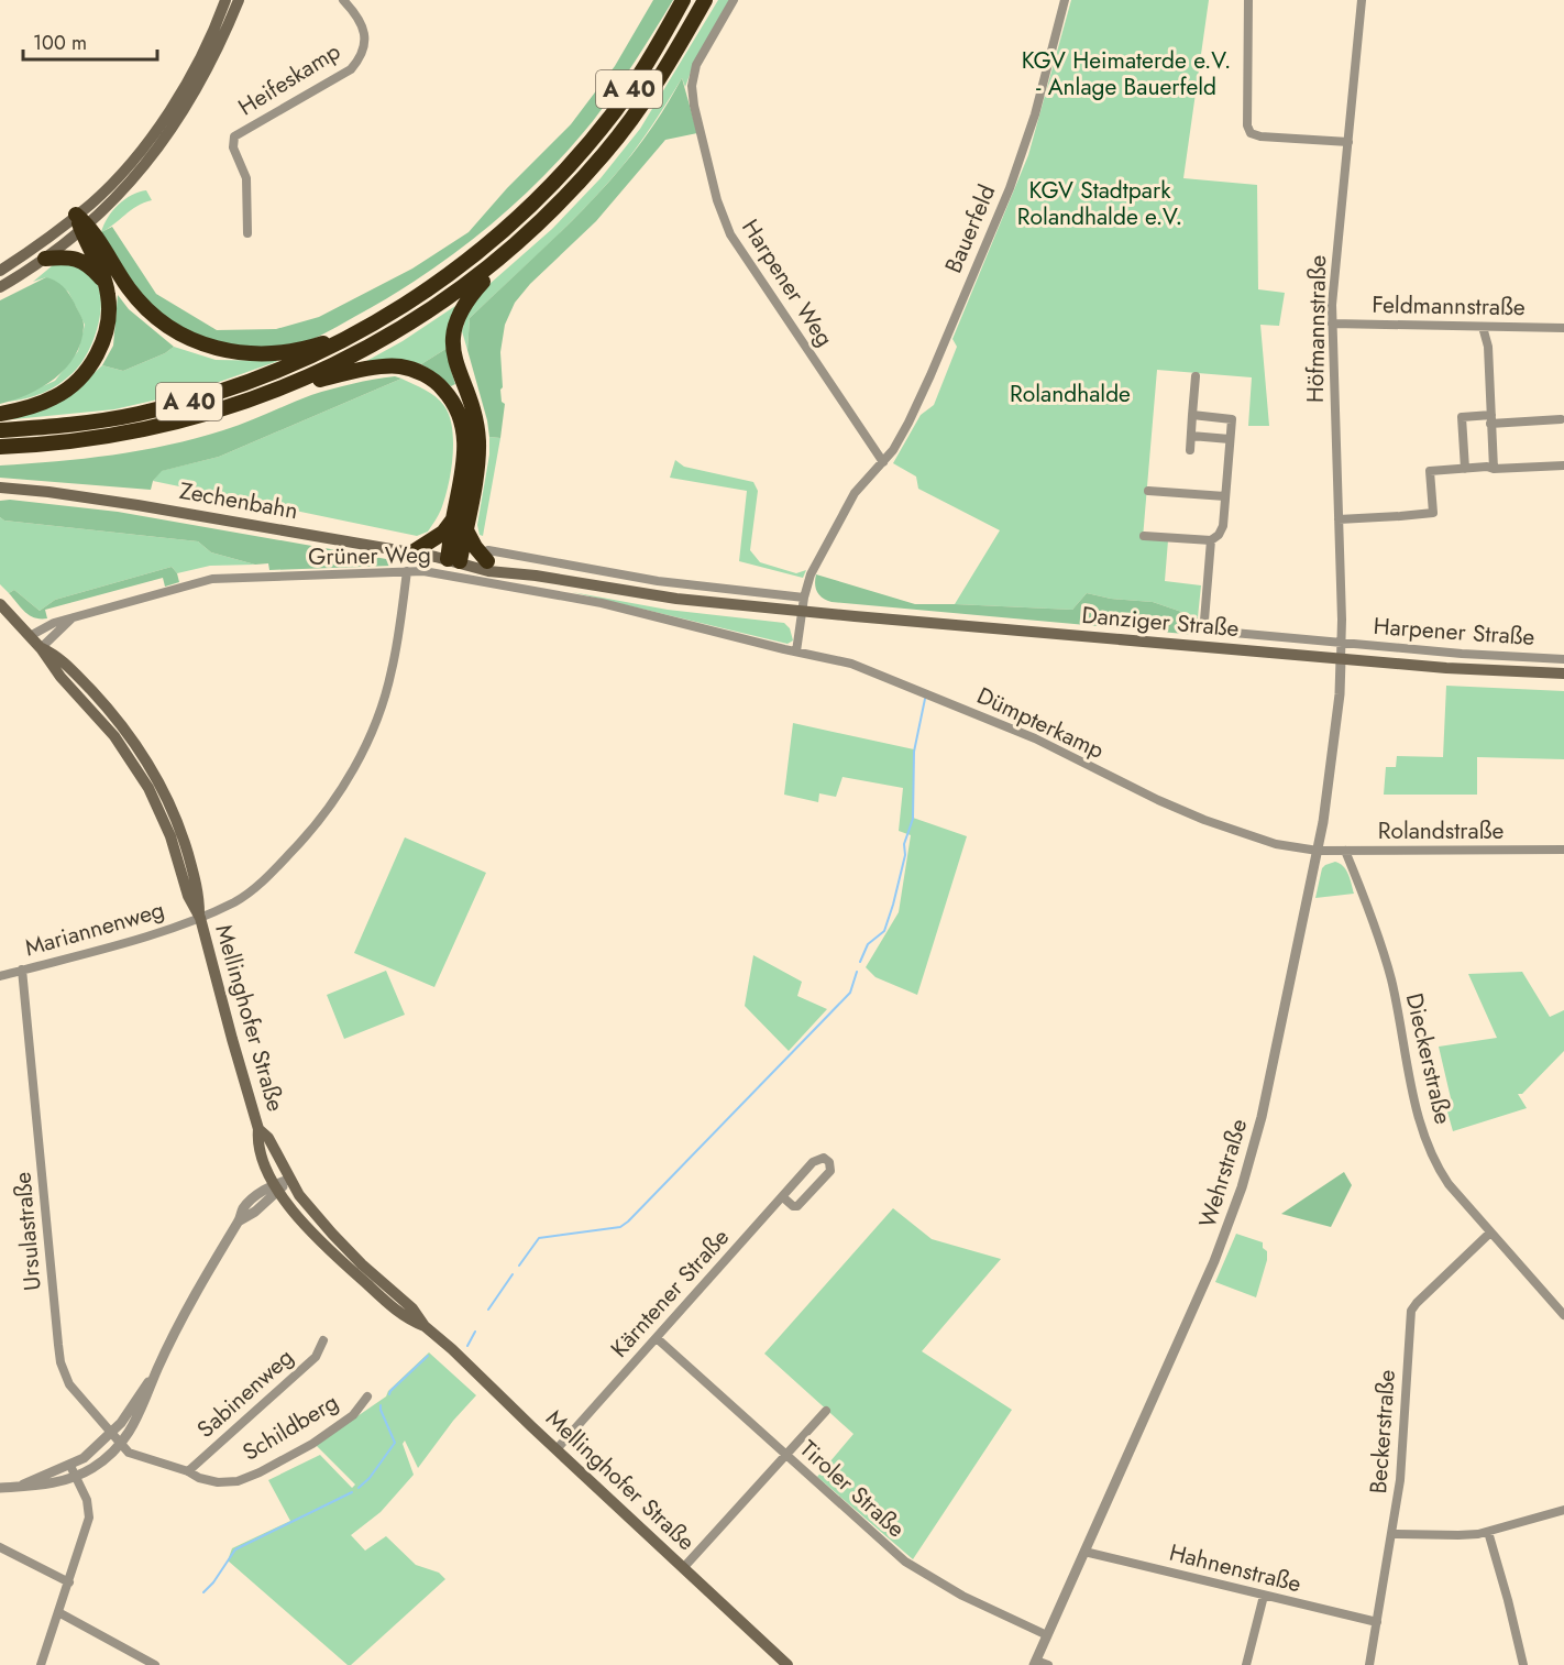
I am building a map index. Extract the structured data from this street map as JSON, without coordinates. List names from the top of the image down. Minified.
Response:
{"streets":{"highway":["A 40"],"main road":["Zechenbahn","Danziger Straße","Mellinghofer Straße"],"street":["Heifeskamp","Bauerfeld","Harpener Weg","Feldmannstraße","Höfmannstraße","Grüner Weg","Harpener Straße","Dümpterkamp","Rolandstraße","Mariannenweg","Dieckerstraße","Wehrstraße","Ursulastraße","Kärntener Straße","Sabinenweg","Schildberg","Beckerstraße","Tiroler Straße","Hahnenstraße"]},"crossings":[["Bauerfeld","Harpener Weg"],["Bauerfeld","Zechenbahn"],["Bauerfeld","Danziger Straße"],["Bauerfeld","Dümpterkamp"],["Feldmannstraße","Höfmannstraße"],["Höfmannstraße","Danziger Straße"],["Höfmannstraße","Harpener Straße"],["Höfmannstraße","Wehrstraße"],["Zechenbahn","Danziger Straße"],["Grüner Weg","Dümpterkamp"],["Grüner Weg","Mariannenweg"],["Grüner Weg","Mellinghofer Straße"],["Danziger Straße","Harpener Straße"],["Danziger Straße","Wehrstraße"],["Dümpterkamp","Rolandstraße"],["Dümpterkamp","Wehrstraße"],["Rolandstraße","Dieckerstraße"],["Rolandstraße","Wehrstraße"],["Mariannenweg","Mellinghofer Straße"],["Mariannenweg","Ursulastraße"],["Mellinghofer Straße","Kärntener Straße"],["Dieckerstraße","Beckerstraße"],["Wehrstraße","Tiroler Straße"],["Wehrstraße","Hahnenstraße"],["Ursulastraße","Schildberg"],["Kärntener Straße","Tiroler Straße"],["Sabinenweg","Schildberg"],["Beckerstraße","Hahnenstraße"]],"parks":["KGV Heimaterde e.V. - Anlage Bauerfeld","KGV Stadtpark Rolandhalde e.V.","Rolandhalde"],"scale_bar":"100 m"}
